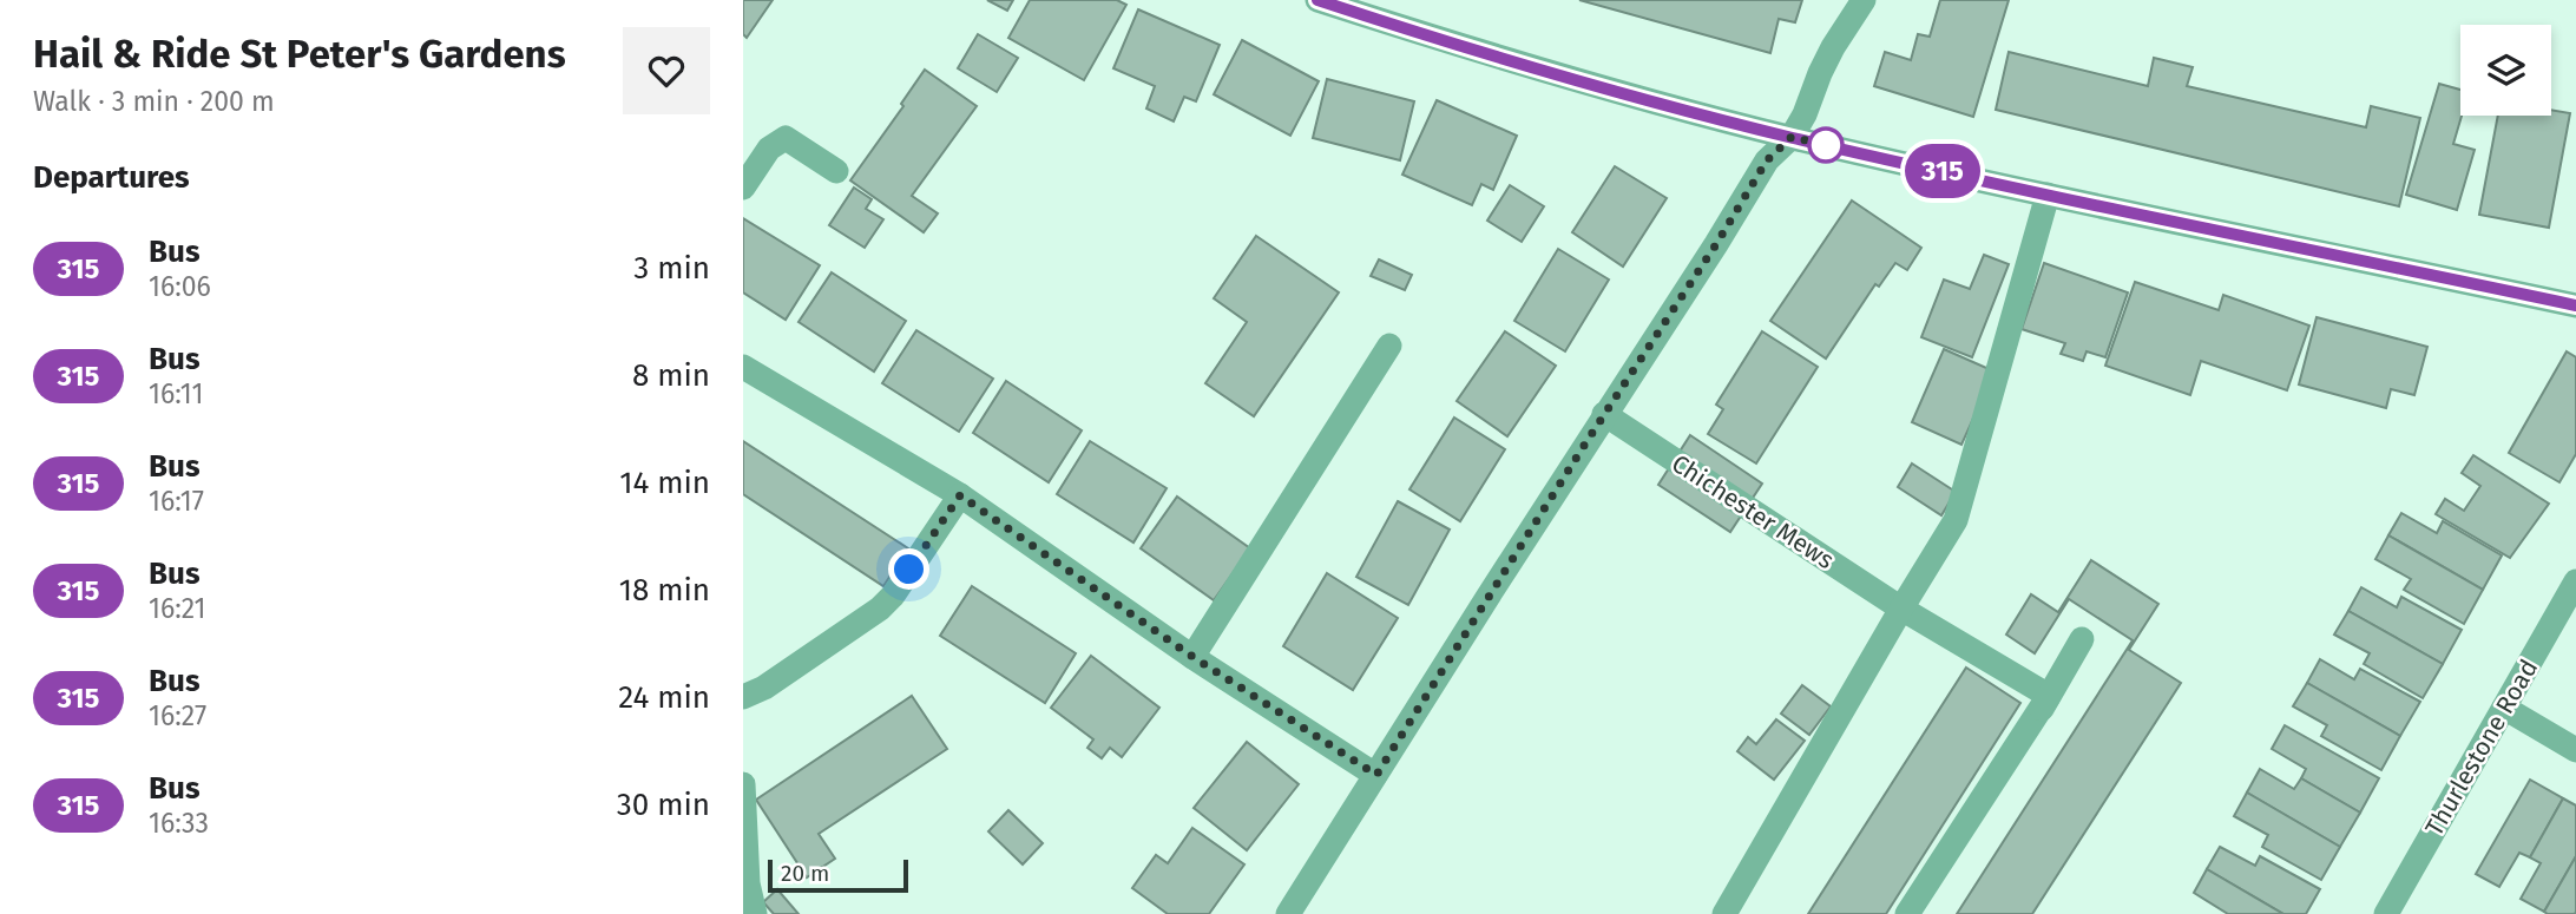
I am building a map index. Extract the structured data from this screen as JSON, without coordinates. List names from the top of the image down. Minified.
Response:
{"streets":{"street":["Chichester Mews","Thurlestone Road"]},"lines":["bus line 315"],"scale_bar":"20 m","page":{"heading":[["Hail & Ride St Peter's Gardens","Walk · 3 min · 200 m"],"Departures"],"on_map":"315","list":[{"mark":"315","name":"Bus","note":"16:06","value":"3 min"},{"mark":"315","name":"Bus","note":"16:11","value":"8 min"},{"mark":"315","name":"Bus","note":"16:17","value":"14 min"},{"mark":"315","name":"Bus","note":"16:21","value":"18 min"},{"mark":"315","name":"Bus","note":"16:27","value":"24 min"},{"mark":"315","name":"Bus","note":"16:33","value":"30 min"}],"scale":"20 m"}}
